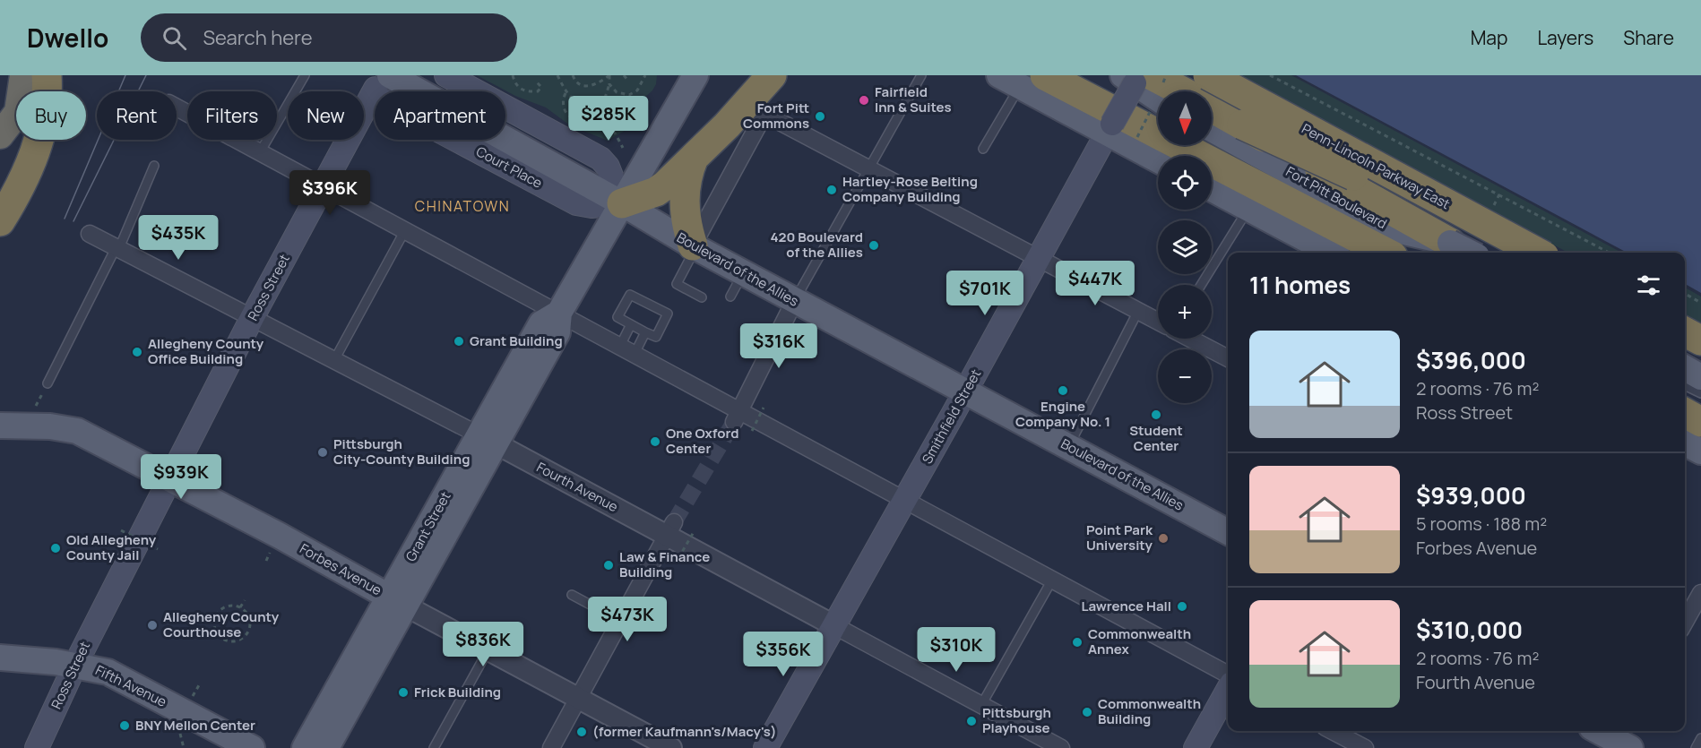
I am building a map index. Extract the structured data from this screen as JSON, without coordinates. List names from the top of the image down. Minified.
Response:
{"streets":{"highway":["Penn-Lincoln Parkway East"],"main road":["Court Place","Fort Pitt Boulevard","Boulevard of the Allies","Ross Street","Smithfield Street","Grant Street","Forbes Avenue","Fifth Avenue"],"street":["Fourth Avenue"]},"crossings":[["Court Place","Boulevard of the Allies"],["Court Place","Ross Street"],["Court Place","Grant Street"],["Boulevard of the Allies","Ross Street"],["Boulevard of the Allies","Smithfield Street"],["Boulevard of the Allies","Grant Street"],["Ross Street","Fourth Avenue"],["Ross Street","Forbes Avenue"],["Ross Street","Fifth Avenue"],["Smithfield Street","Fourth Avenue"],["Fourth Avenue","Grant Street"],["Grant Street","Forbes Avenue"]],"districts":["CHINATOWN"],"places":["Fairfield Inn & Suites","Fort Pitt Commons","Hartley-Rose Belting Company Building","420 Boulevard of the Allies","Grant Building","Allegheny County Office Building","Engine Company No. 1","Student Center","One Oxford Center","Pittsburgh City-County Building","Point Park University","Old Allegheny County Jail","Law & Finance Building","Lawrence Hall","Allegheny County Courthouse","Commonwealth Annex","Frick Building","Commonwealth Building","Pittsburgh Playhouse","BNY Mellon Center","(former Kaufmann's/Macy's)"],"north":"bottom","page":{"header":"Dwello","search":"Search here","nav":["Map","Layers","Share"],"map_buttons":["+","−"],"chip":["Buy","Rent","Filters","New","Apartment"],"price":["$285K","$396K","$435K","$447K","$701K","$316K","$939K","$473K","$836K","$310K","$356K"],"heading":"11 homes","list":[{"name":"$396,000","note":"2 rooms · 76 m² · Ross Street"},{"name":"$939,000","note":"5 rooms · 188 m² · Forbes Avenue"},{"name":"$310,000","note":"2 rooms · 76 m² · Fourth Avenue"}]}}
